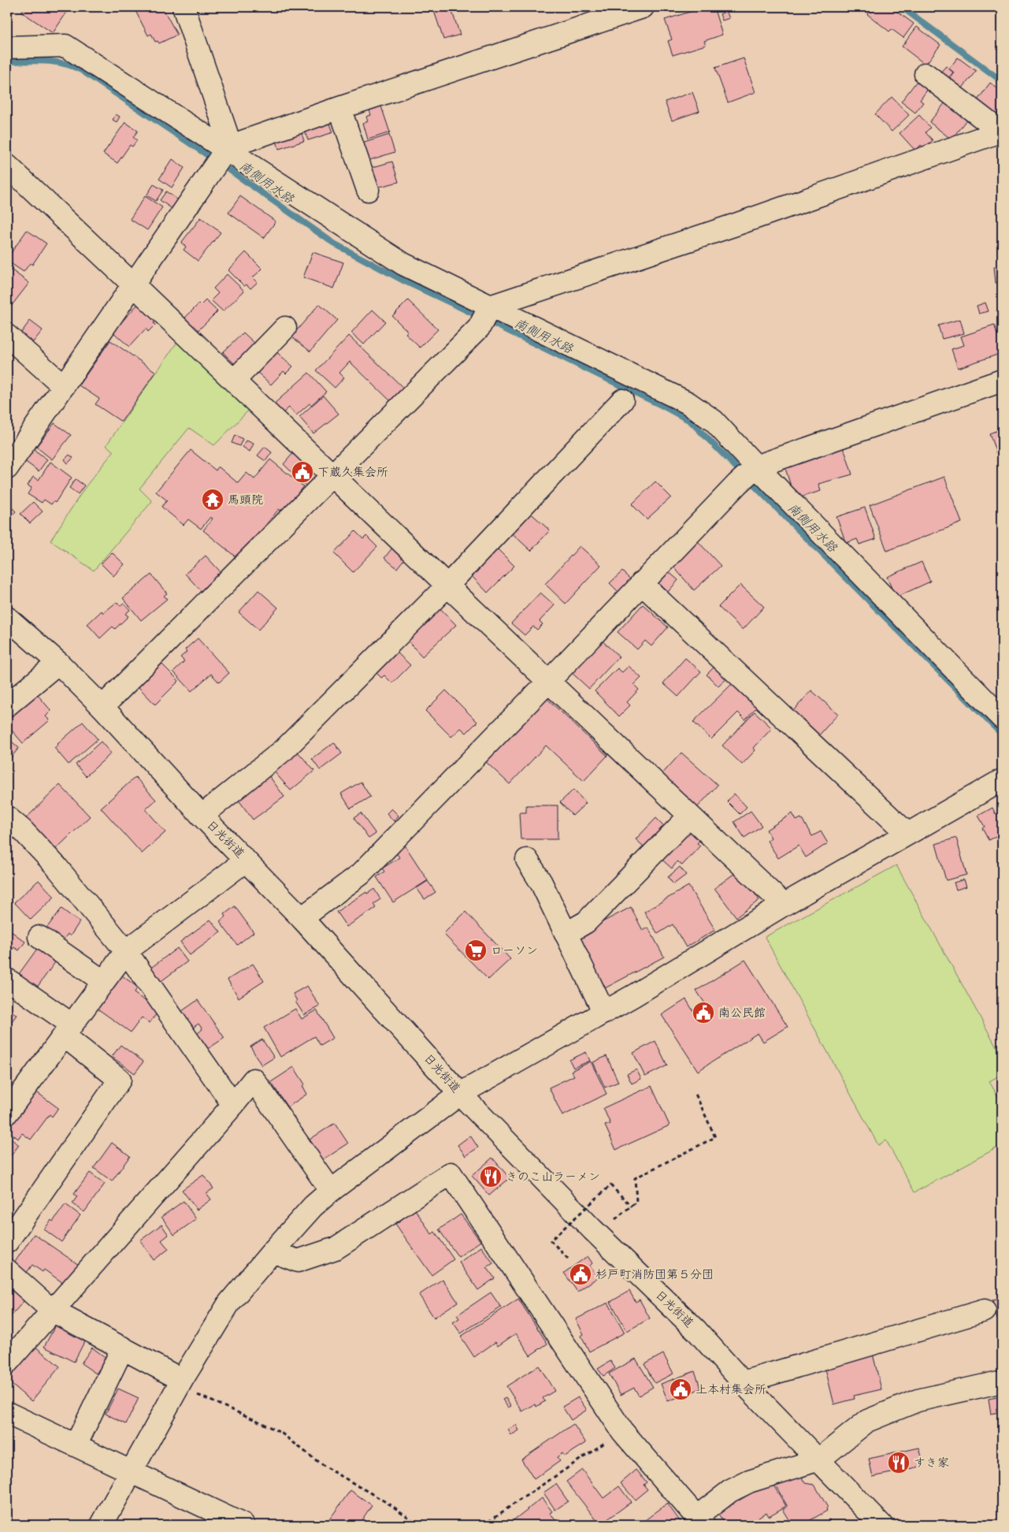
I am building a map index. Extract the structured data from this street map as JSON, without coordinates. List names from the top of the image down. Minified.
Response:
{"streets":{"main road":["日光街道"]},"water":["南側用水路"],"places":{"public building":["下蔵久集会所","南公民館","杉戸町消防団第５分団","上本村集会所"],"temple":["馬頭院"],"supermarket":["ローソン"],"restaurant":["きのこ山ラーメン","すき家"]}}
